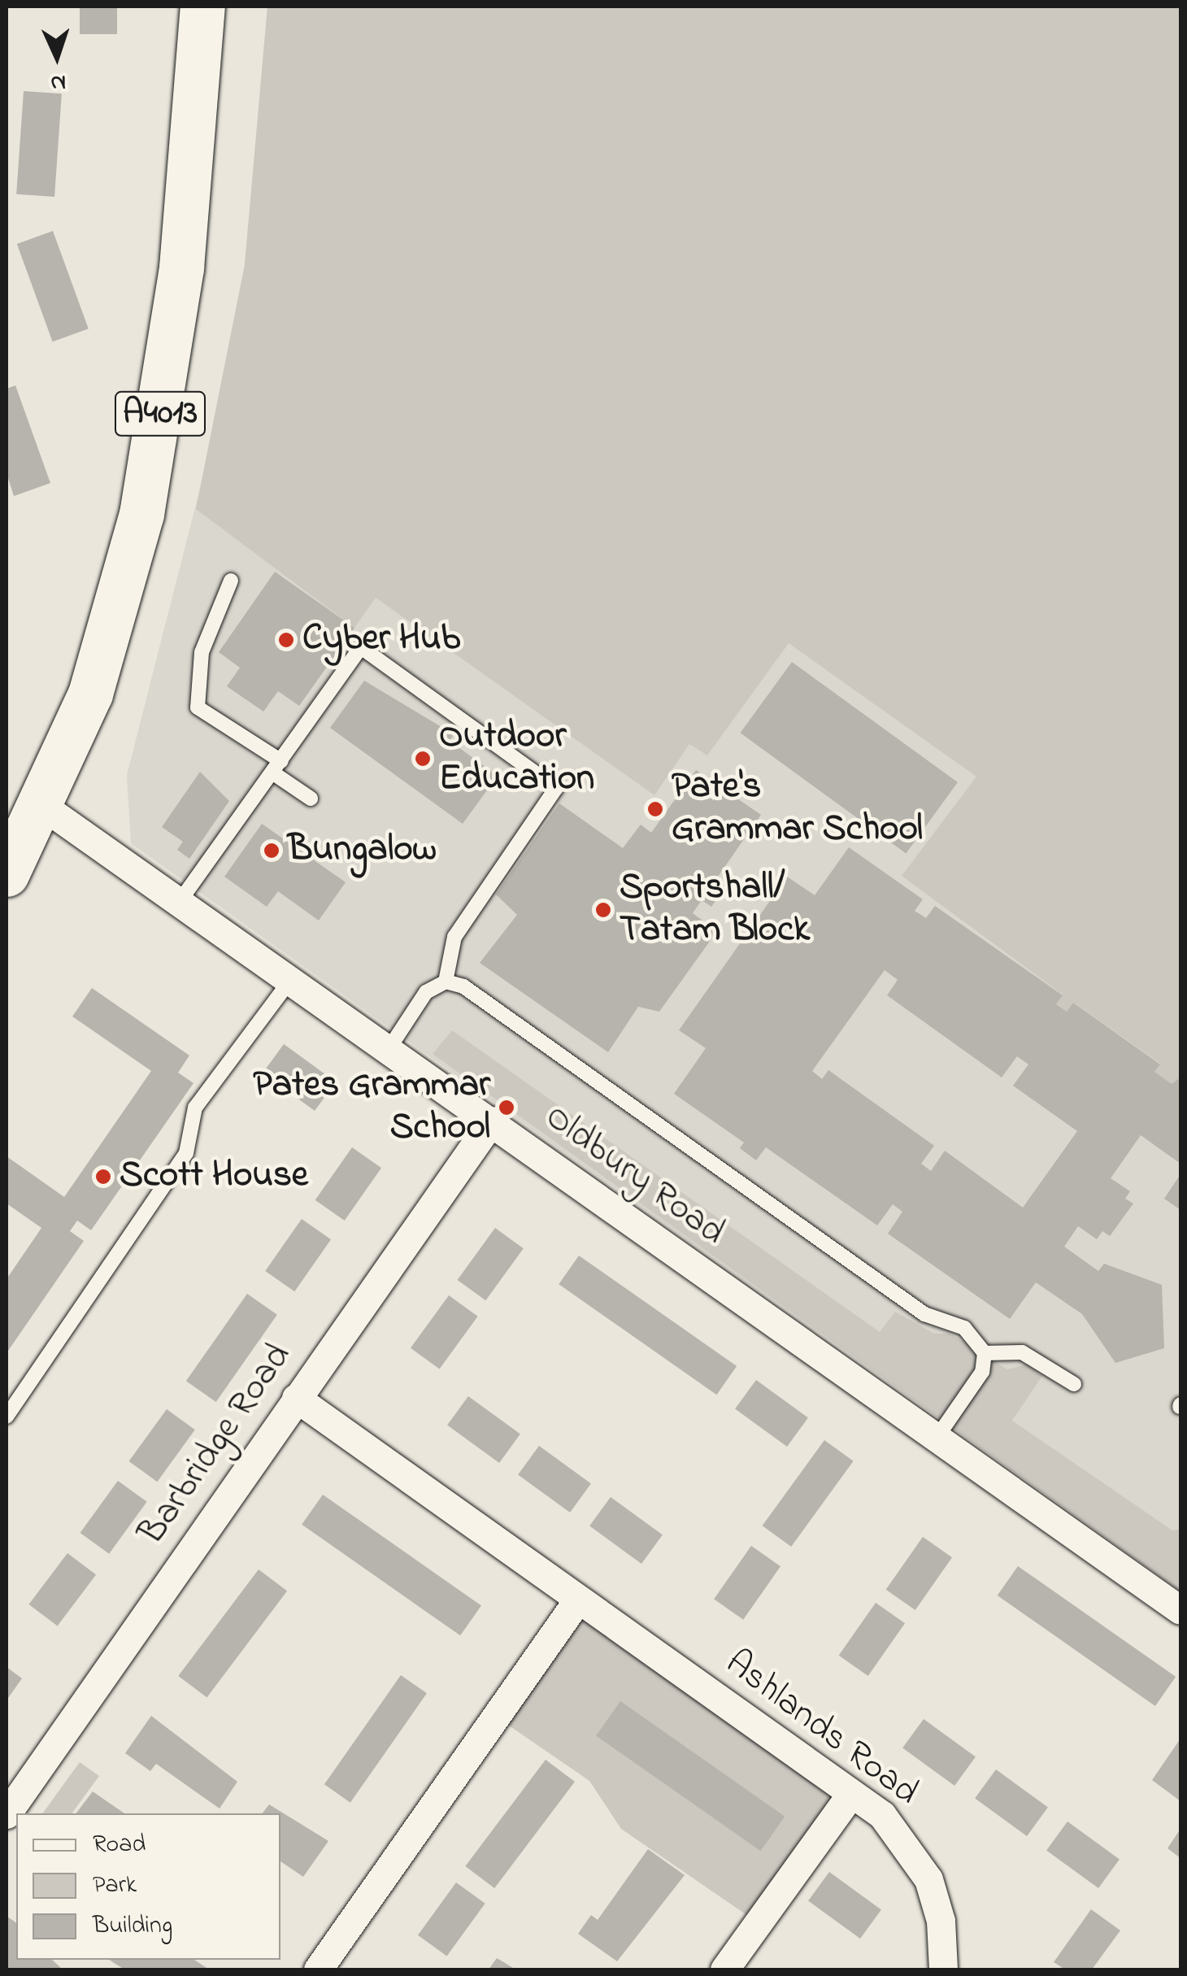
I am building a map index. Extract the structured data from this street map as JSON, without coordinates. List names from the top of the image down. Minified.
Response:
{"streets":{"main road":["A4013"],"street":["Oldbury Road","Barbridge Road","Ashlands Road"]},"crossings":[["A4013","Oldbury Road"],["Oldbury Road","Barbridge Road"],["Barbridge Road","Ashlands Road"]],"places":["Cyber Hub","Outdoor Education","Pate's Grammar School","Bungalow","Sportshall/ Tatam Block","Pates Grammar School","Scott House"],"legend":["Road","Park","Building"],"north":"bottom"}
